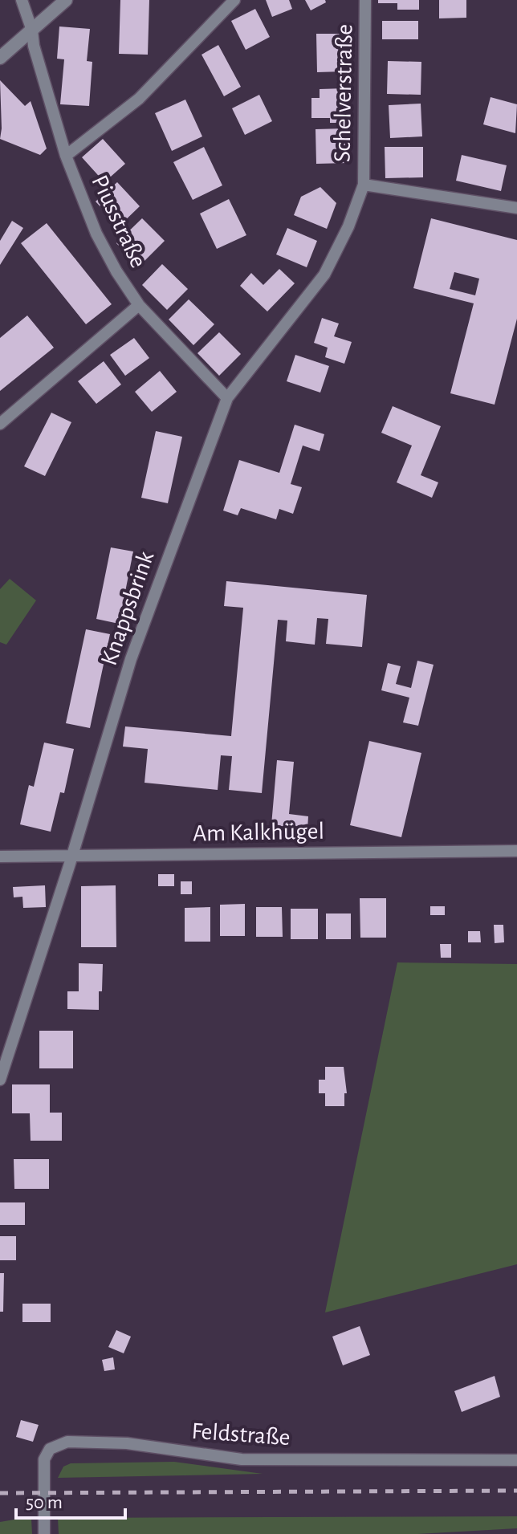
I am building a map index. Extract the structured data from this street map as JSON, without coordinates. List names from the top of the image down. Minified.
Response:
{"streets":{"street":["Schelverstraße","Piusstraße","Knappsbrink","Am Kalkhügel","Feldstraße"]},"crossings":[["Schelverstraße","Knappsbrink"],["Piusstraße","Knappsbrink"],["Knappsbrink","Am Kalkhügel"]],"scale_bar":"50 m"}
